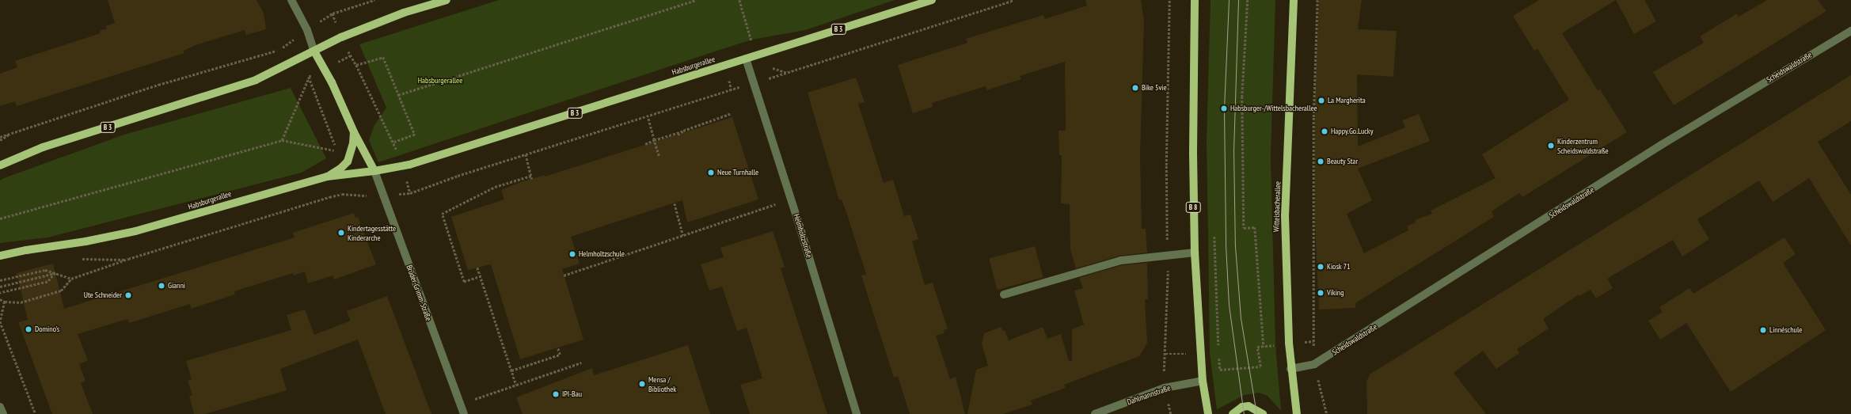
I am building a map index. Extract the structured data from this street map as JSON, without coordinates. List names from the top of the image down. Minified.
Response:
{"streets":{"main road":["B 3","Habsburgerallee","Wittelsbacherallee","B 8"],"street":["Scheidswaldstraße","Helmholtzstraße","Brüder-Grimm-Straße","Dahlmannstraße"]},"crossings":[["Habsburgerallee","Helmholtzstraße"],["Habsburgerallee","Brüder-Grimm-Straße"],["Scheidswaldstraße","Wittelsbacherallee"],["B 8","Dahlmannstraße"]],"parks":["Habsburgerallee"],"places":["Bike 5vie","La Margherita","Habsburger-/Wittelsbacherallee","Happy.Go.Lucky","Kinderzentrum Scheidswaldstraße","Beauty Star","Neue Turnhalle","Kindertagesstätte Kinderarche","Helmholtzschule","Kiosk 71","Gianni","Viking","Ute Schneider","Domino's","Linnéschule","Mensa / Bibliothek","IPI-Bau"]}
